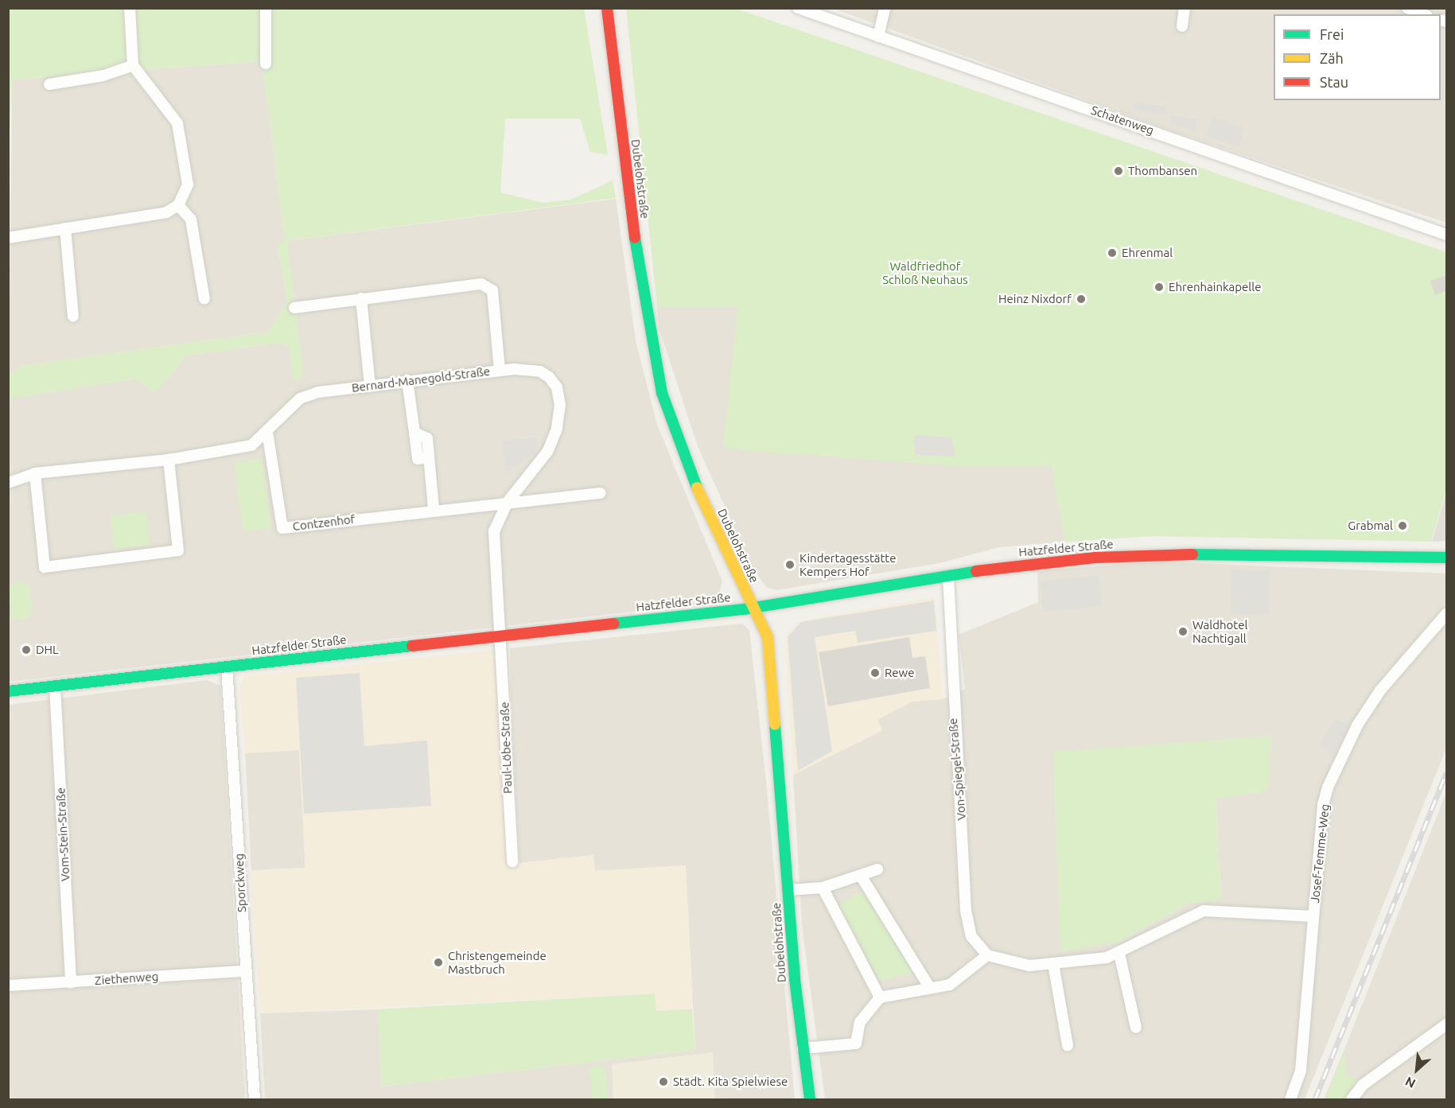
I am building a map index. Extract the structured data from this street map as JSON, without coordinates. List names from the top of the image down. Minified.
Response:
{"streets":{"street":["Schatenweg","Dubelohstraße","Bernard-Manegold-Straße","Contzenhof","Hatzfelder Straße","Paul-Löbe-Straße","Von-Spiegel-Straße","Vom-Stein-Straße","Josef-Temme-Weg","Sporckweg","Ziethenweg"]},"crossings":[["Dubelohstraße","Hatzfelder Straße"],["Bernard-Manegold-Straße","Contzenhof"],["Bernard-Manegold-Straße","Hatzfelder Straße"],["Bernard-Manegold-Straße","Paul-Löbe-Straße"],["Hatzfelder Straße","Paul-Löbe-Straße"],["Hatzfelder Straße","Von-Spiegel-Straße"],["Hatzfelder Straße","Vom-Stein-Straße"],["Hatzfelder Straße","Sporckweg"],["Von-Spiegel-Straße","Josef-Temme-Weg"],["Vom-Stein-Straße","Ziethenweg"],["Sporckweg","Ziethenweg"]],"parks":["Waldfriedhof Schloß Neuhaus"],"places":["Thombansen","Ehrenmal","Ehrenhainkapelle","Heinz Nixdorf","Grabmal","Kindertagesstätte Kempers Hof","Waldhotel Nachtigall","DHL","Rewe","Christengemeinde Mastbruch","Städt. Kita Spielwiese"],"legend":["Frei","Zäh","Stau"],"north":"bottom left"}
